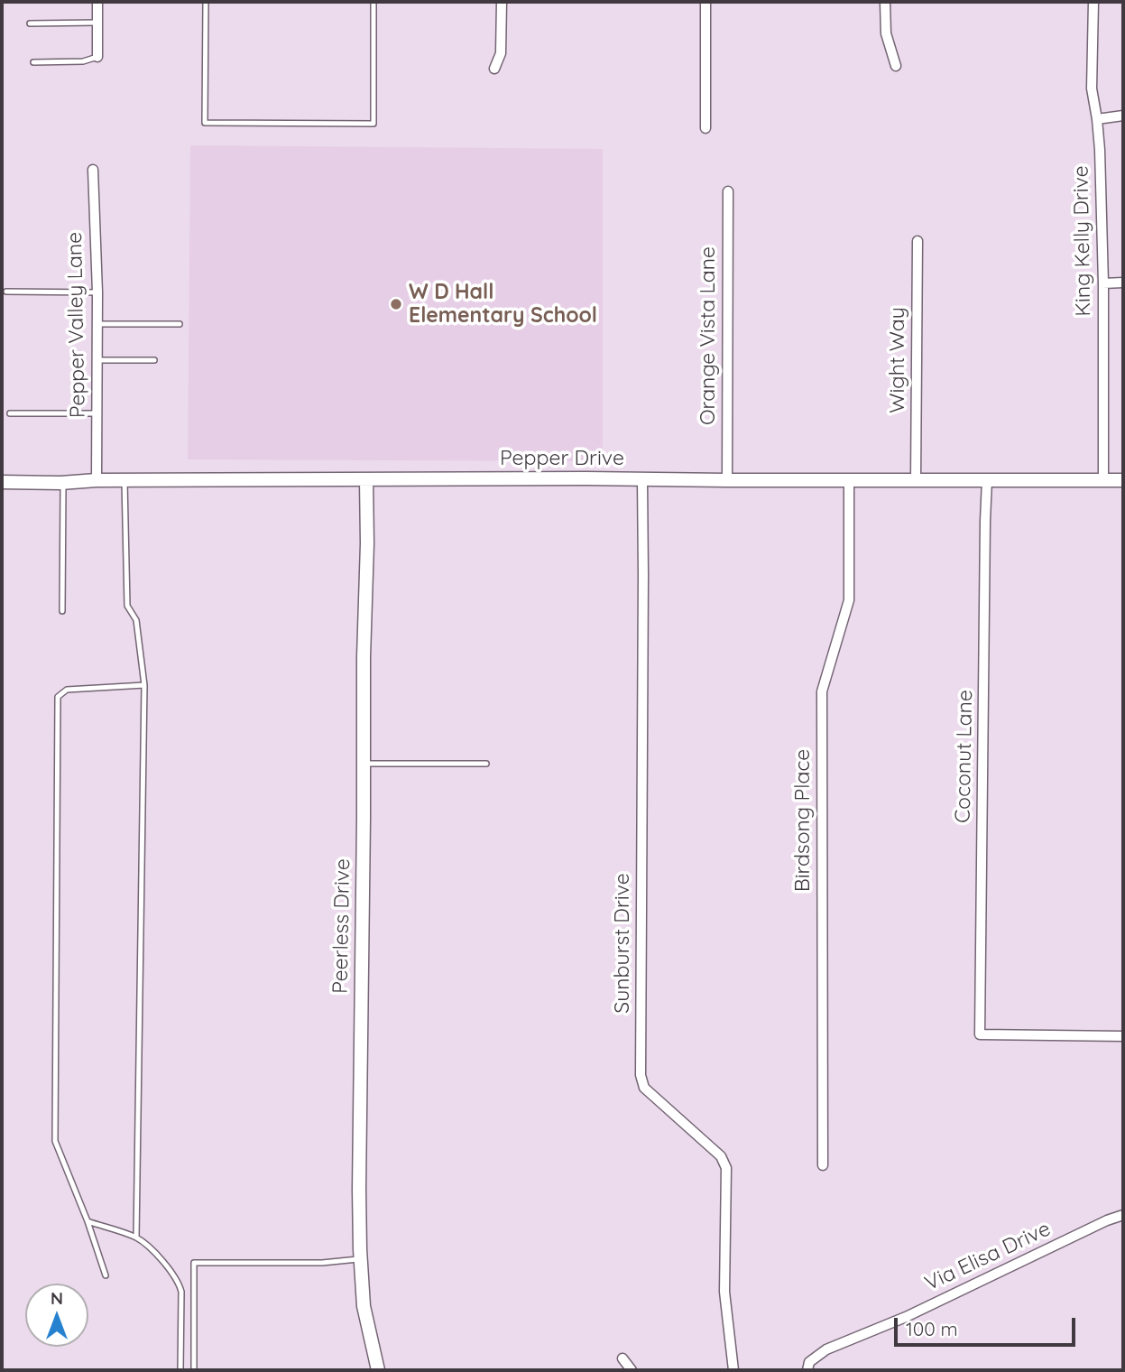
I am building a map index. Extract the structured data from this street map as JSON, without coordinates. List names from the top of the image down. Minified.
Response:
{"streets":{"street":["King Kelly Drive","Pepper Valley Lane","Orange Vista Lane","Wight Way","Pepper Drive","Coconut Lane","Birdsong Place","Peerless Drive","Sunburst Drive","Via Elisa Drive"]},"crossings":[["King Kelly Drive","Pepper Drive"],["Pepper Valley Lane","Pepper Drive"],["Orange Vista Lane","Pepper Drive"],["Wight Way","Pepper Drive"],["Pepper Drive","Coconut Lane"],["Pepper Drive","Birdsong Place"],["Pepper Drive","Peerless Drive"],["Pepper Drive","Sunburst Drive"]],"places":["W D Hall Elementary School"],"scale_bar":"100 m","north":"top"}
